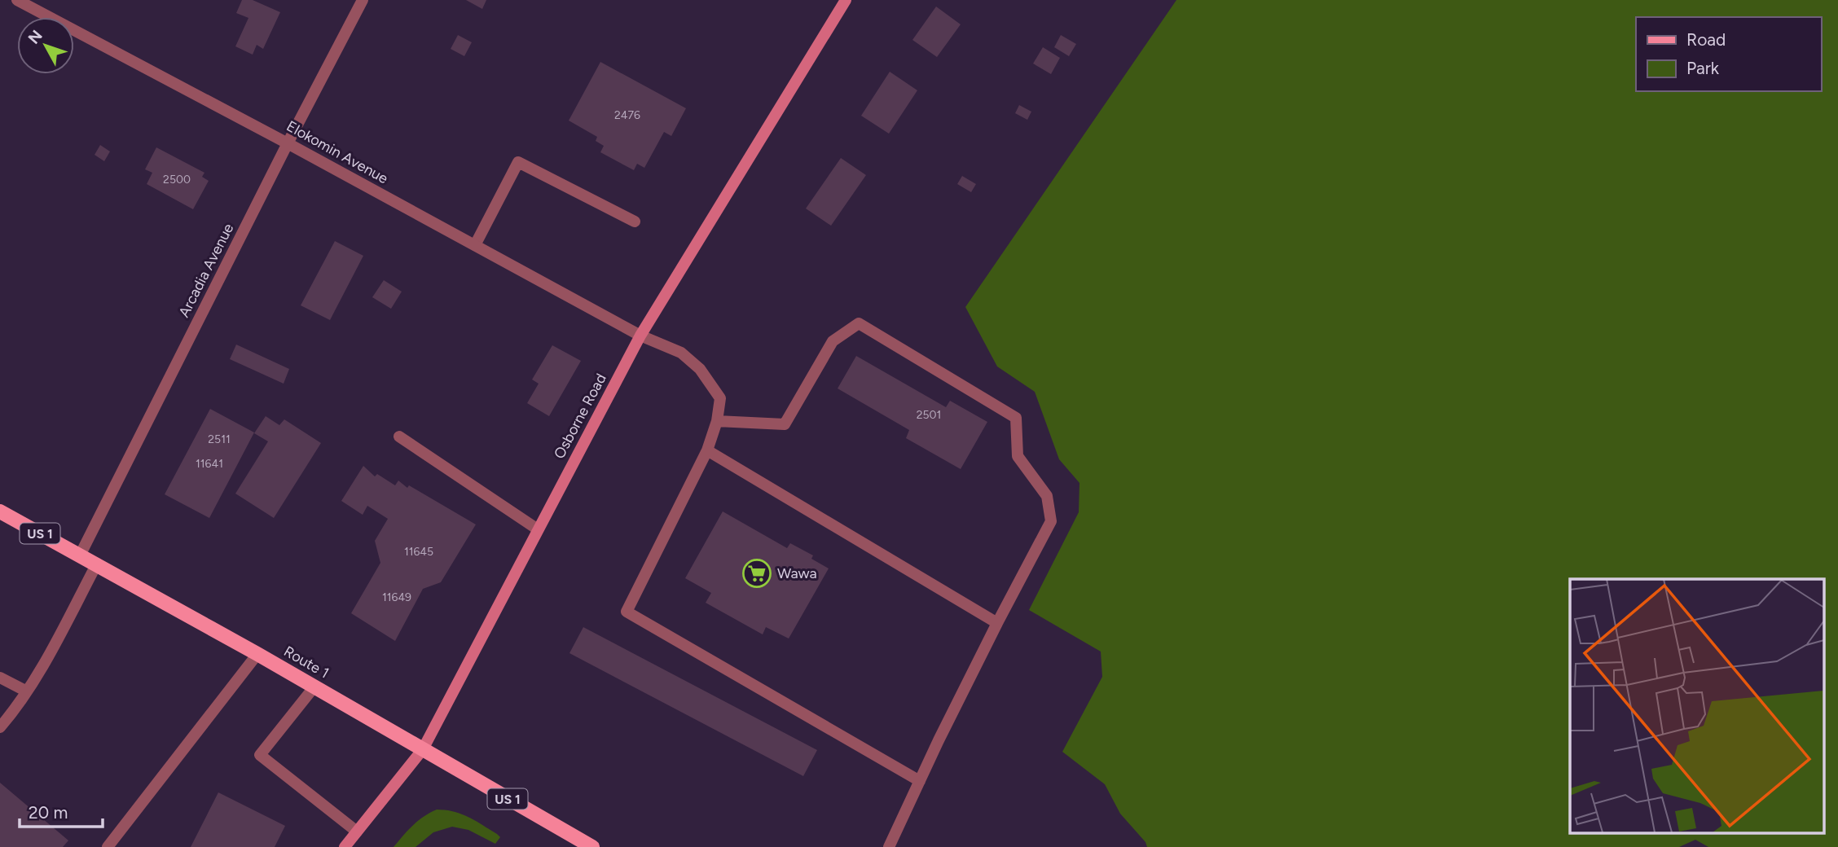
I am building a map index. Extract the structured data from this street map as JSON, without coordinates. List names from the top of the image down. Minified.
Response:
{"streets":{"main road":["US 1","Route 1"],"street":["Elokomin Avenue","Arcadia Avenue","Osborne Road"]},"crossings":[["Elokomin Avenue","Arcadia Avenue"],["Elokomin Avenue","Osborne Road"],["Arcadia Avenue","Route 1"],["Osborne Road","Route 1"]],"places":{"supermarket":["Wawa"]},"house_numbers":["2476","2500","2501","2511","11641","11645","11649"],"legend":["Road","Park"],"scale_bar":"20 m","north":"top left"}
